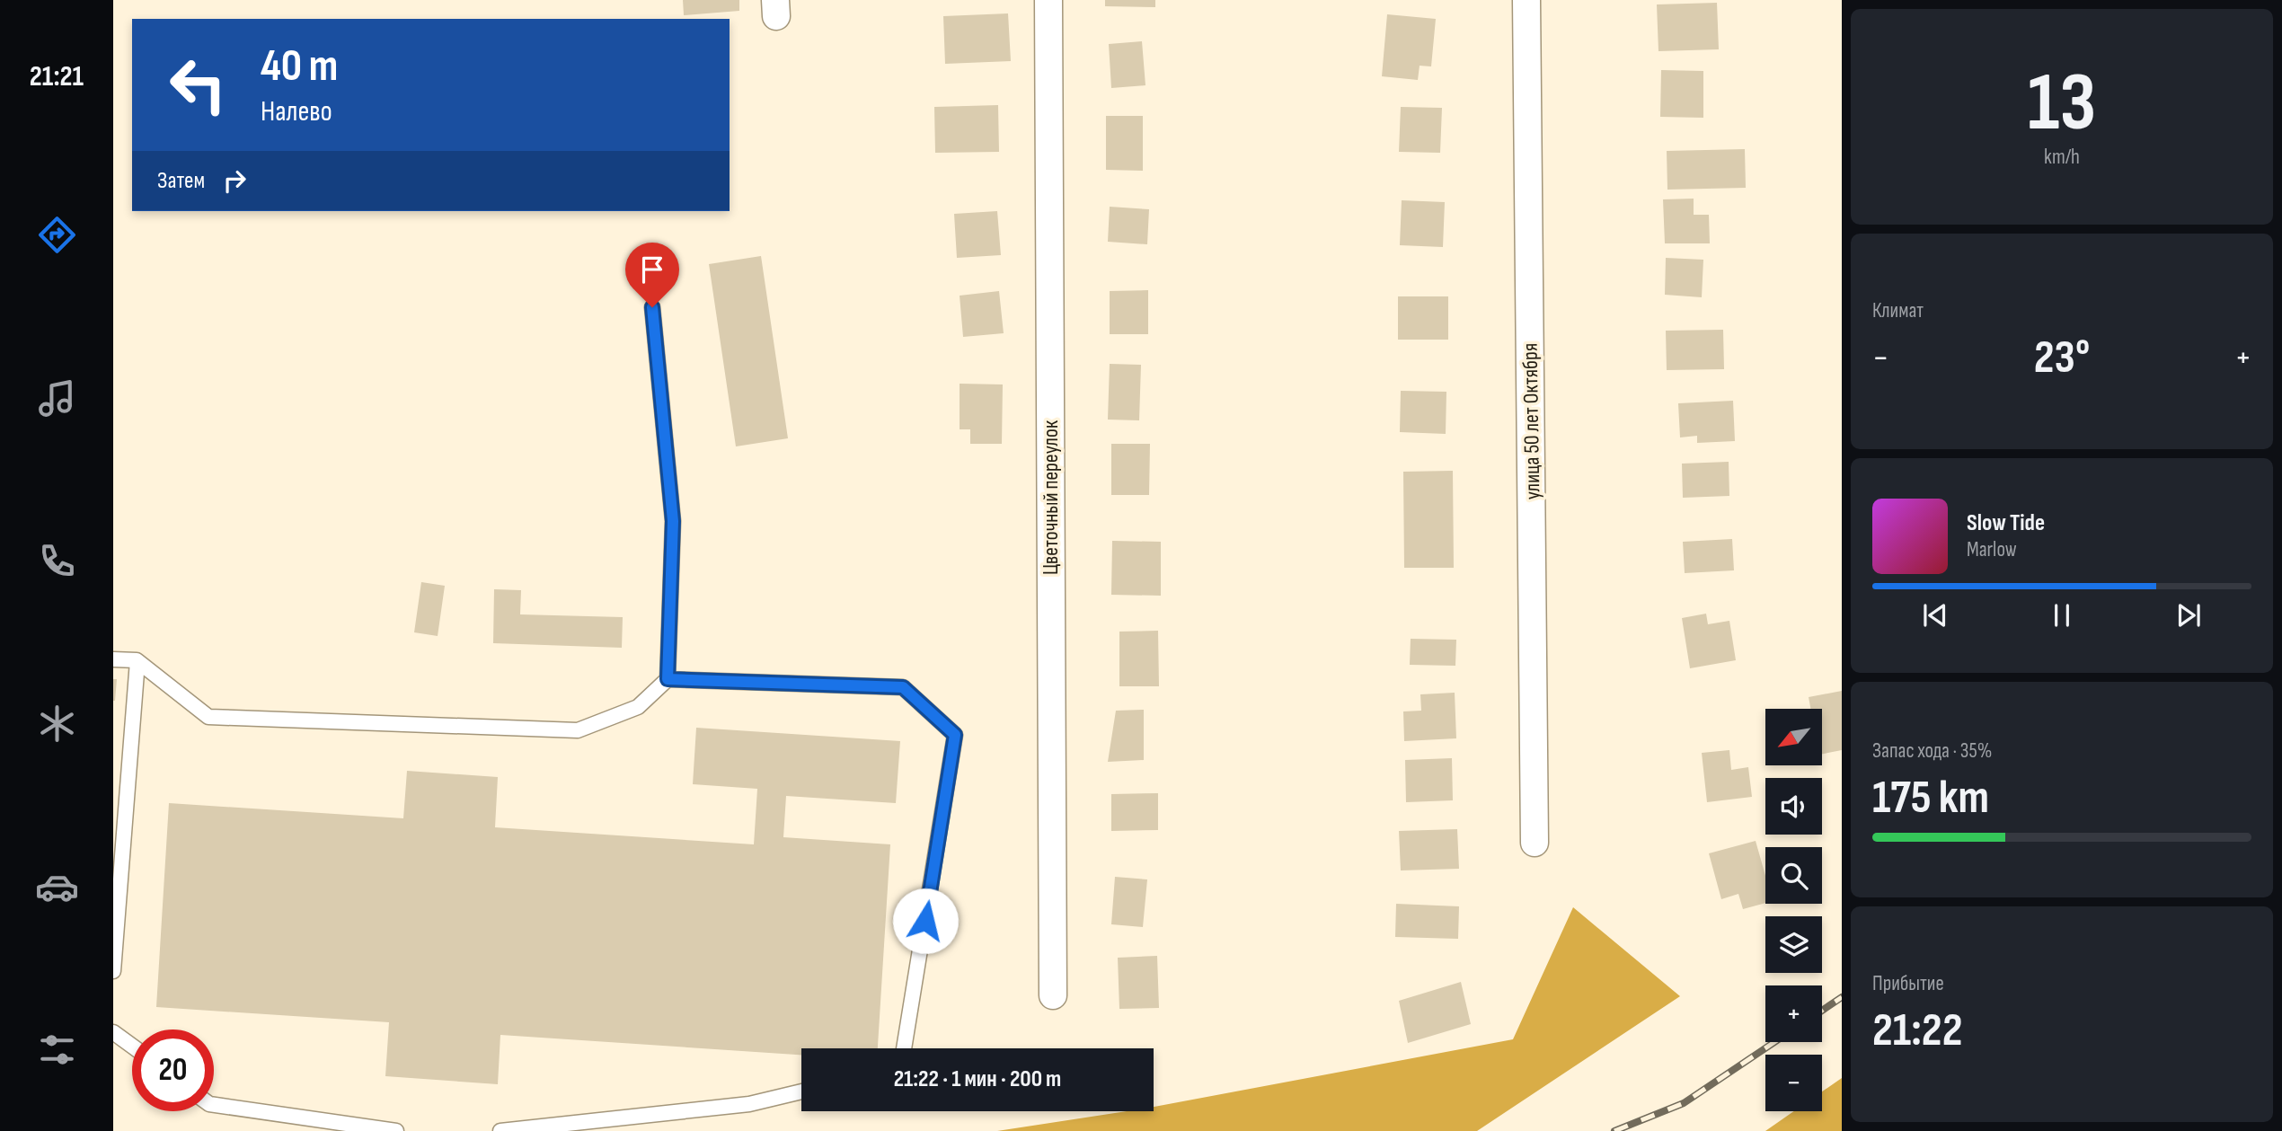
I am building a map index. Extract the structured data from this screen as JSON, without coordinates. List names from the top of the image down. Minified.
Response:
{"streets":{"street":["улица 50 лет Октября","Цветочный переулок"]},"north":"bottom left","page":{"tabs":"21:21","tile":[["13","km/h"],"Климат",["Запас хода · 35%","175 km"],["Прибытие","21:22"]],"turn":["40 m","Налево"],"then":"Затем","heat":["−","23°","+"],"song":["Slow Tide","Marlow"],"map_buttons":["+","−"],"limit":"20","trip":"21:22 · 1 мин · 200 m"}}
